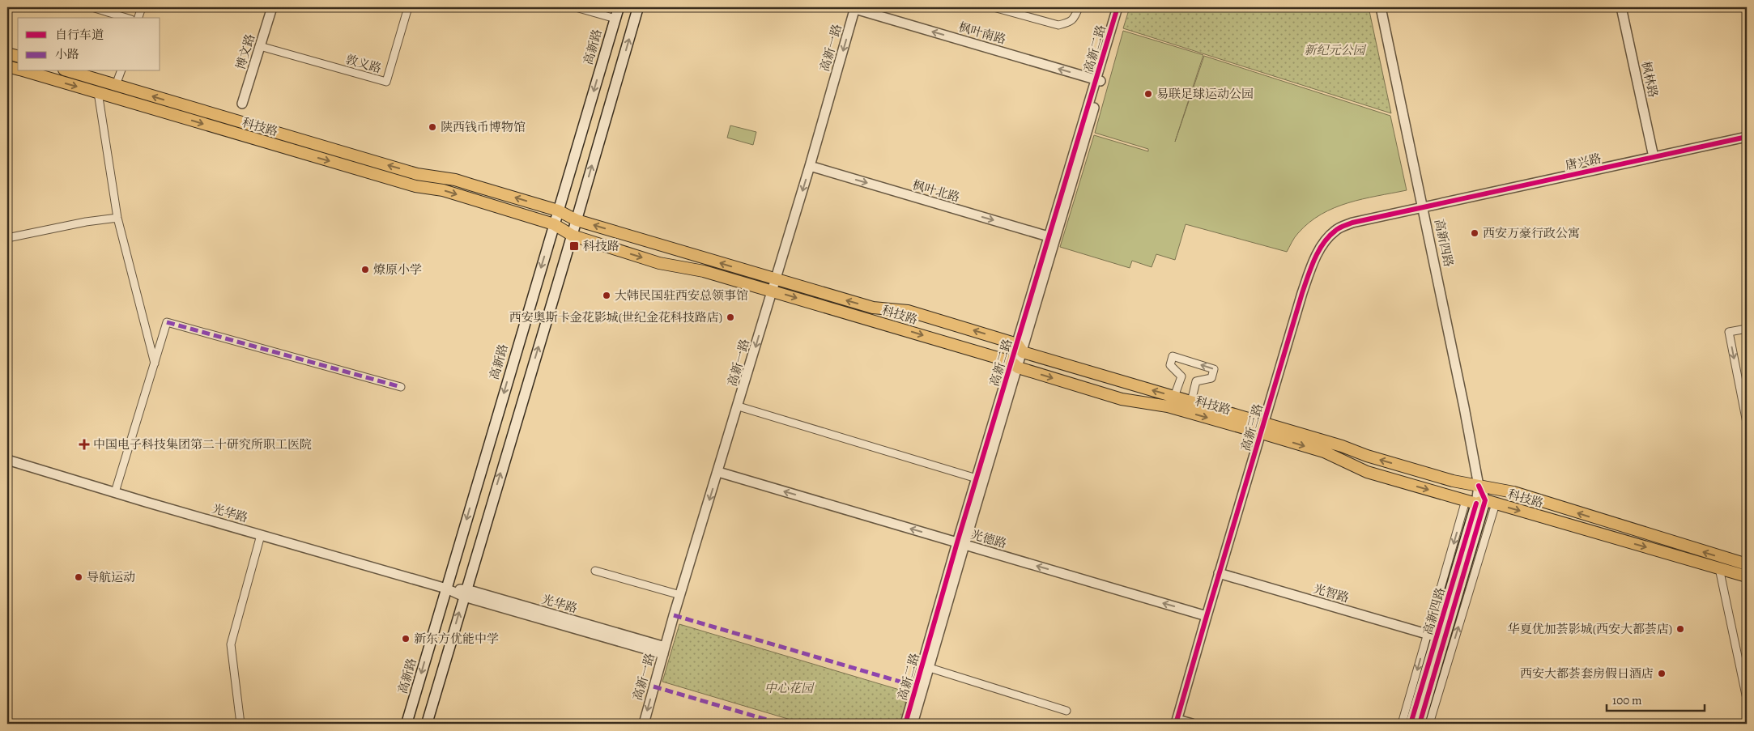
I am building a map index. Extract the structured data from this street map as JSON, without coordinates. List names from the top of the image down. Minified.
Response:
{"streets":{"main road":["高新路","科技路","高新四路"],"street":["枫叶南路","高新一路","高新二路","博文路","敦义路","枫林路","唐兴路","枫叶北路","高新三路","光华路","光德路","光智路"]},"crossings":[["枫叶南路","高新一路"],["枫叶南路","高新二路"],["高新路","科技路"],["高新路","光华路"],["高新一路","科技路"],["高新一路","枫叶北路"],["高新一路","光华路"],["高新一路","光德路"],["高新二路","科技路"],["高新二路","枫叶北路"],["高新二路","光德路"],["博文路","敦义路"],["枫林路","唐兴路"],["科技路","高新四路"],["科技路","高新三路"],["唐兴路","高新四路"],["唐兴路","高新三路"],["高新四路","高新三路"],["高新四路","光智路"],["高新三路","光德路"],["高新三路","光智路"]],"one_way":["枫叶南路","高新一路","枫叶北路"],"parks":["新纪元公园","中心花园"],"places":{"other":["易联足球运动公园","陕西钱币博物馆","西安万豪行政公寓","燎原小学","大韩民国驻西安总领事馆","西安奥斯卡金花影城(世纪金花科技路店)","导航运动","华夏优加荟影城(西安大都荟店)","新东方优能中学","西安大都荟套房假日酒店"],"transit":["科技路"],"health":["中国电子科技集团第二十研究所职工医院"]},"legend":["自行车道","小路"],"scale_bar":"100 m"}
